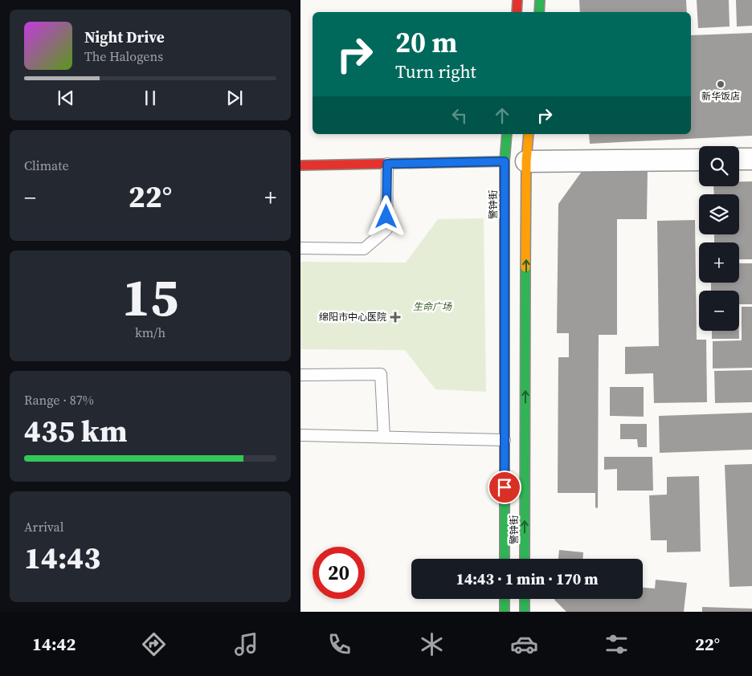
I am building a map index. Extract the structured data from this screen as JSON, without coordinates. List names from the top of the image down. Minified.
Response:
{"streets":{"main road":["警钟街"]},"parks":["生命广场"],"places":{"other":["新华饭店"],"health":["绵阳市中心医院"]},"page":{"turn":["20 m","Turn right"],"song":["Night Drive","The Halogens"],"tile":["Climate",["15","km/h"],["Range · 87%","435 km"],["Arrival","14:43"]],"map_buttons":["+","−"],"heat":["−","22°","+"],"limit":"20","trip":"14:43 · 1 min · 170 m","tabs":["14:42","22°"]}}
